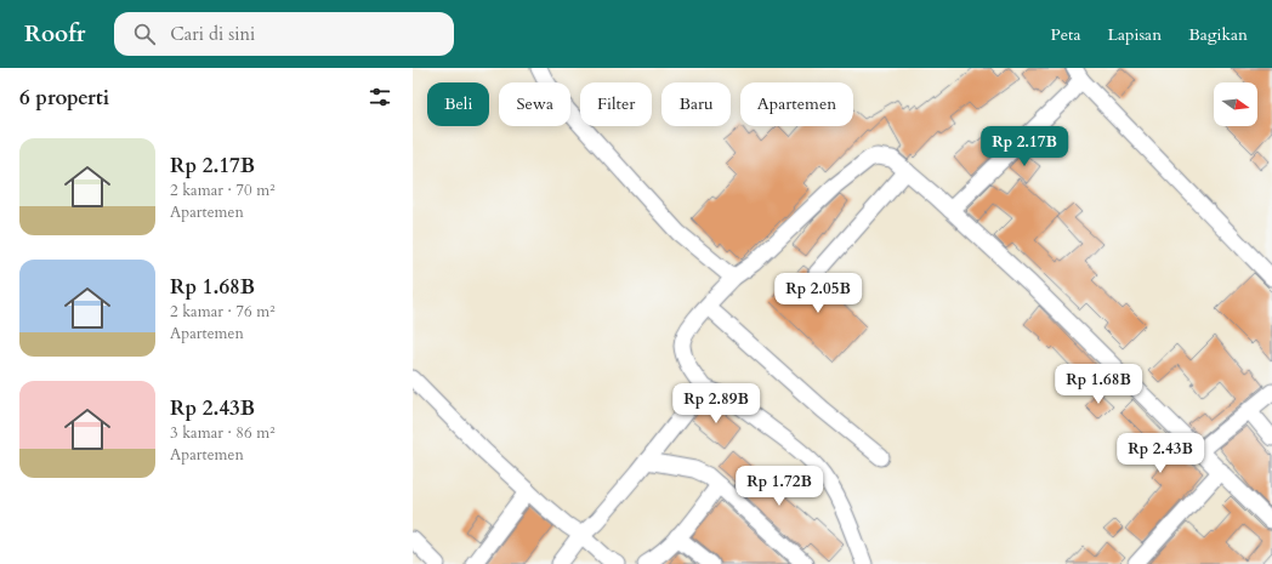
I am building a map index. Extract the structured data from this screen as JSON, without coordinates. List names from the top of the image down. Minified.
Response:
{"north":"right","page":{"header":"Roofr","search":"Cari di sini","nav":["Peta","Lapisan","Bagikan"],"heading":"6 properti","chip":["Beli","Sewa","Filter","Baru","Apartemen"],"list":[{"name":"Rp 2.17B","note":"2 kamar · 70 m² · Apartemen"},{"name":"Rp 1.68B","note":"2 kamar · 76 m² · Apartemen"},{"name":"Rp 2.43B","note":"3 kamar · 86 m² · Apartemen"}],"price":["Rp 2.17B","Rp 2.05B","Rp 1.68B","Rp 2.89B","Rp 2.43B","Rp 1.72B"]}}
